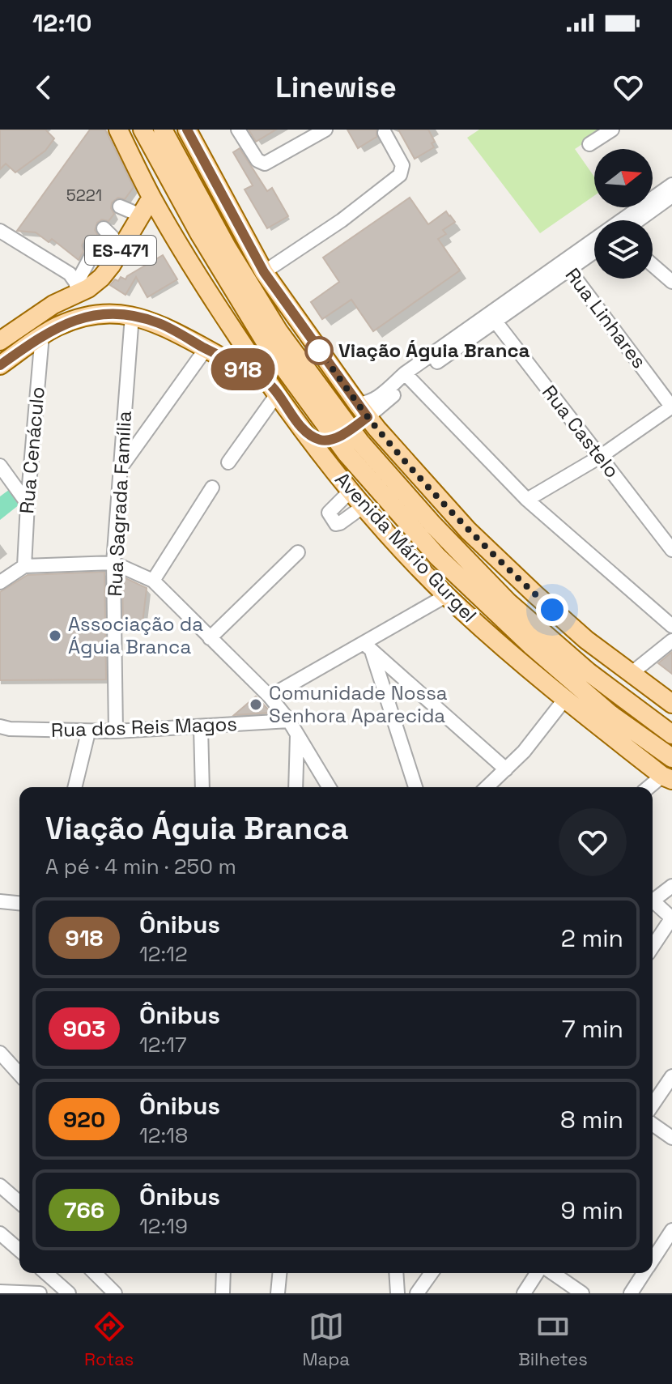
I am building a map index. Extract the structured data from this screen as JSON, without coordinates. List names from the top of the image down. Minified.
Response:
{"streets":{"main road":["ES-471","Avenida Mário Gurgel"],"street":["Rua Linhares","Rua Castelo","Rua Cenáculo","Rua Sagrada Família","Rua dos Reis Magos"]},"crossings":[["ES-471","Avenida Mário Gurgel"],["Rua Sagrada Família","Rua dos Reis Magos"]],"places":["Viação Águia Branca","Associação da Águia Branca","Comunidade Nossa Senhora Aparecida"],"lines":["bus line 918"],"house_numbers":["5221"],"north":"right","page":{"status":"12:10","header":"Linewise","on_map":"918","heading":["Viação Águia Branca","A pé · 4 min · 250 m"],"list":[{"mark":"918","name":"Ônibus","note":"12:12","value":"2 min"},{"mark":"903","name":"Ônibus","note":"12:17","value":"7 min"},{"mark":"920","name":"Ônibus","note":"12:18","value":"8 min"},{"mark":"766","name":"Ônibus","note":"12:19","value":"9 min"}],"tabs":["Rotas","Mapa","Bilhetes"]}}
